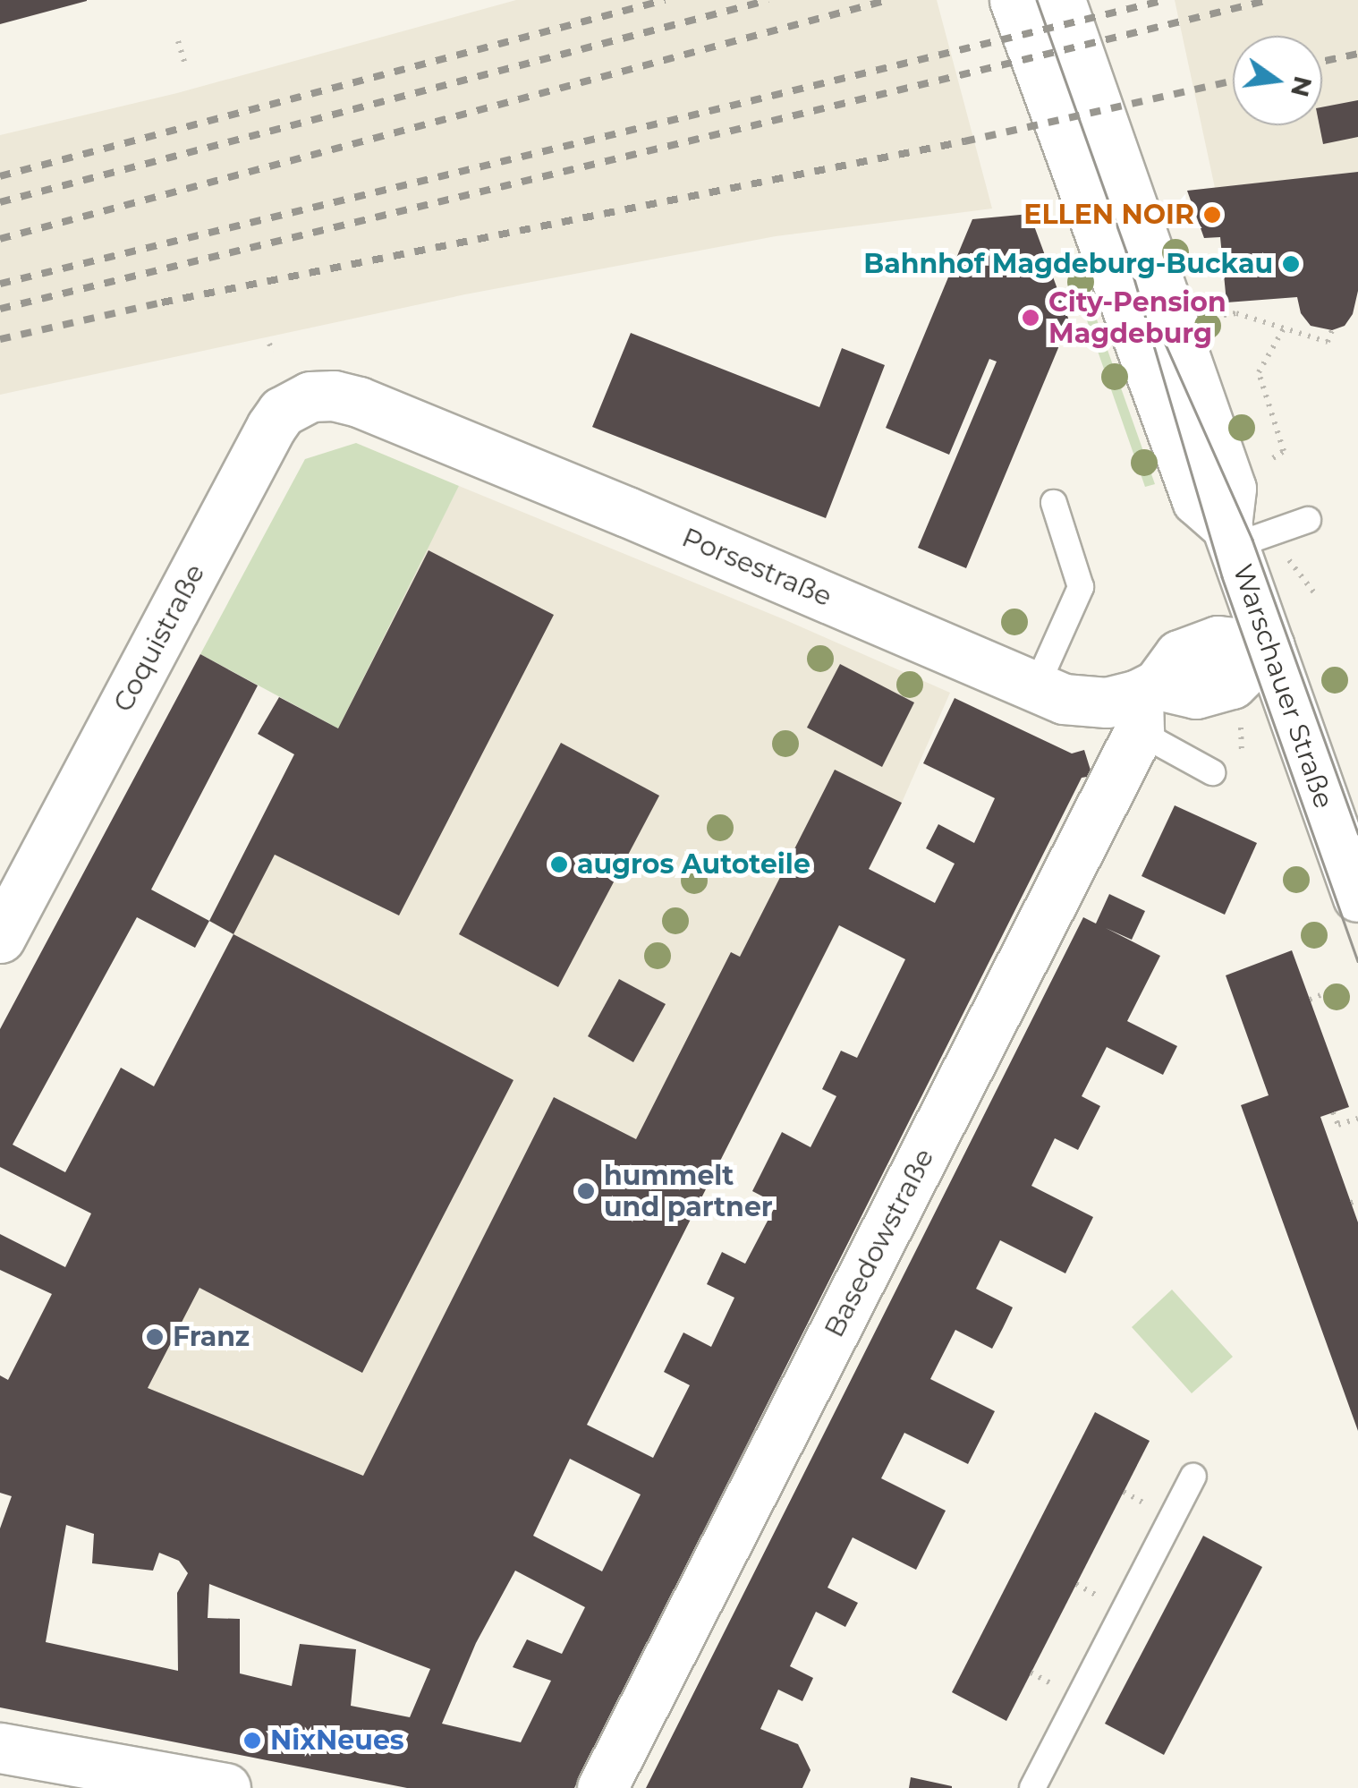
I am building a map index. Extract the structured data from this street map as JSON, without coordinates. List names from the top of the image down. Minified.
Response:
{"streets":{"street":["Porsestraße","Coquistraße","Warschauer Straße","Basedowstraße"]},"crossings":[["Porsestraße","Coquistraße"],["Porsestraße","Warschauer Straße"],["Porsestraße","Basedowstraße"]],"places":["ELLEN NOIR","Bahnhof Magdeburg-Buckau","City-Pension Magdeburg","augros Autoteile","hummelt und partner","Franz","NixNeues"],"north":"right"}
